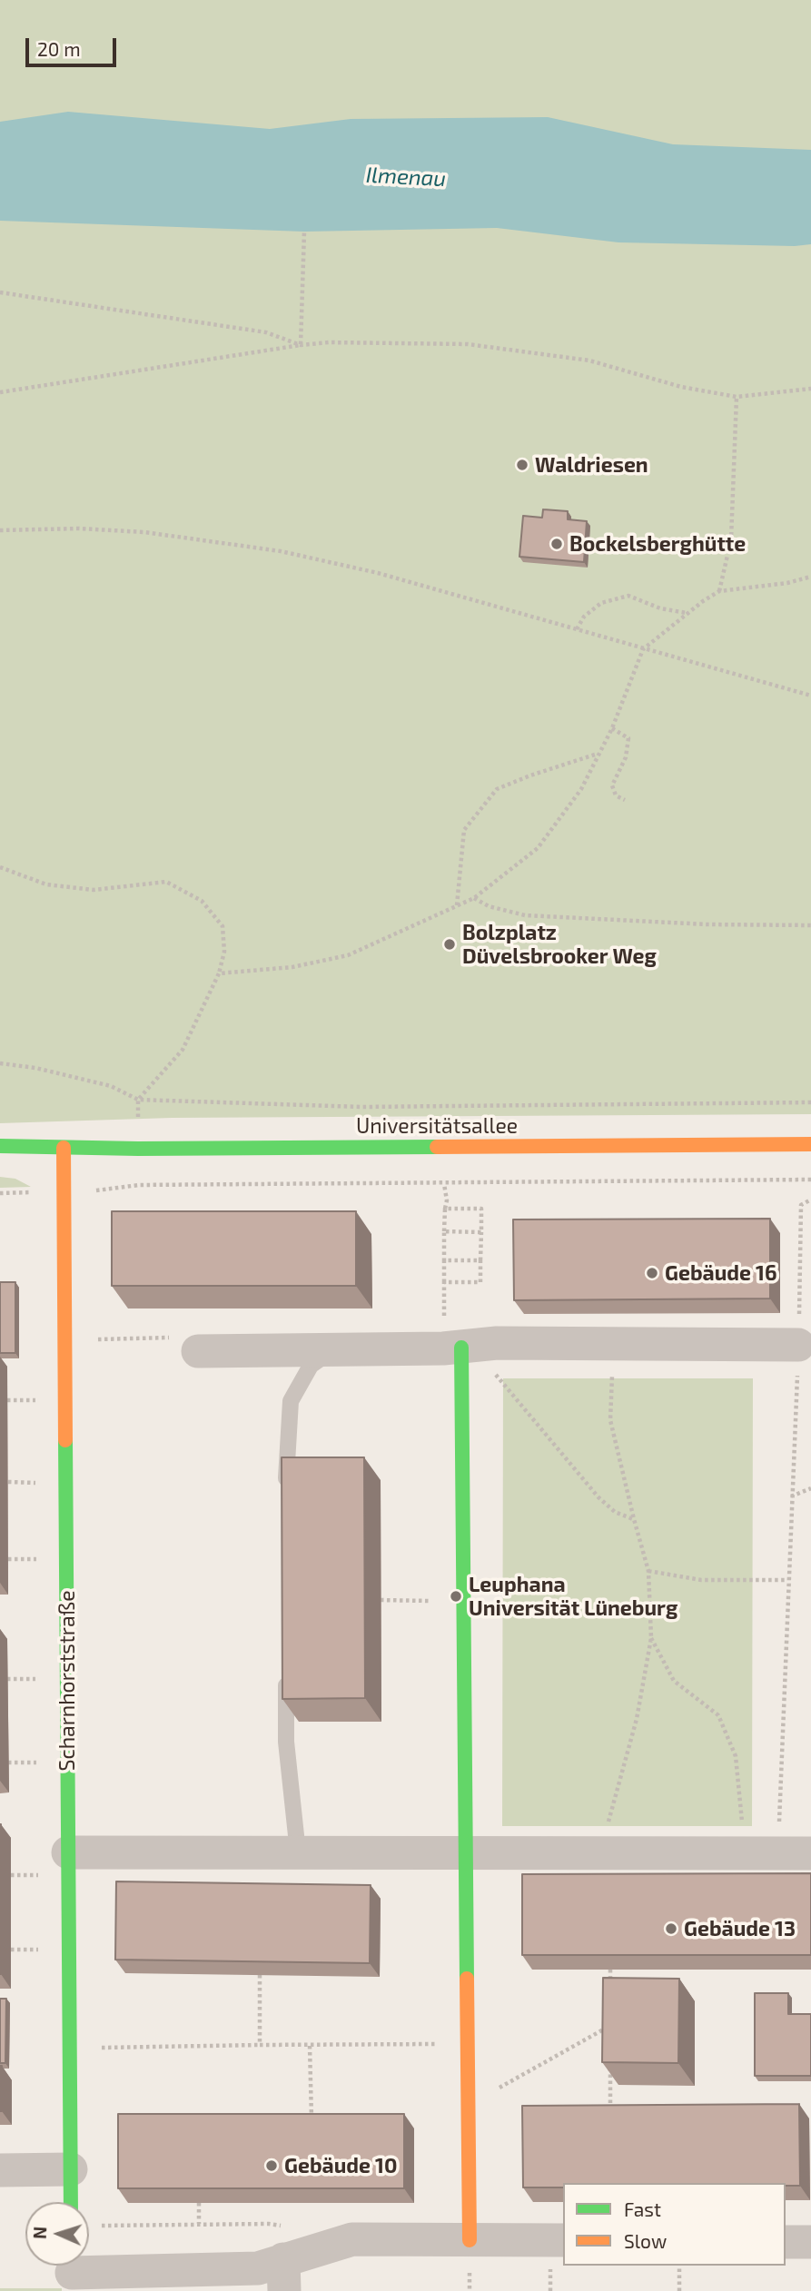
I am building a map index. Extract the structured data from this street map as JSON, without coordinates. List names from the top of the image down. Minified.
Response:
{"streets":{"street":["Universitätsallee","Scharnhorststraße"]},"crossings":[["Universitätsallee","Scharnhorststraße"]],"water":["Ilmenau"],"places":["Waldriesen","Bockelsberghütte","Bolzplatz Düvelsbrooker Weg","Gebäude 16","Leuphana Universität Lüneburg","Gebäude 13","Gebäude 10"],"legend":["Fast","Slow"],"scale_bar":"20 m","north":"left"}
